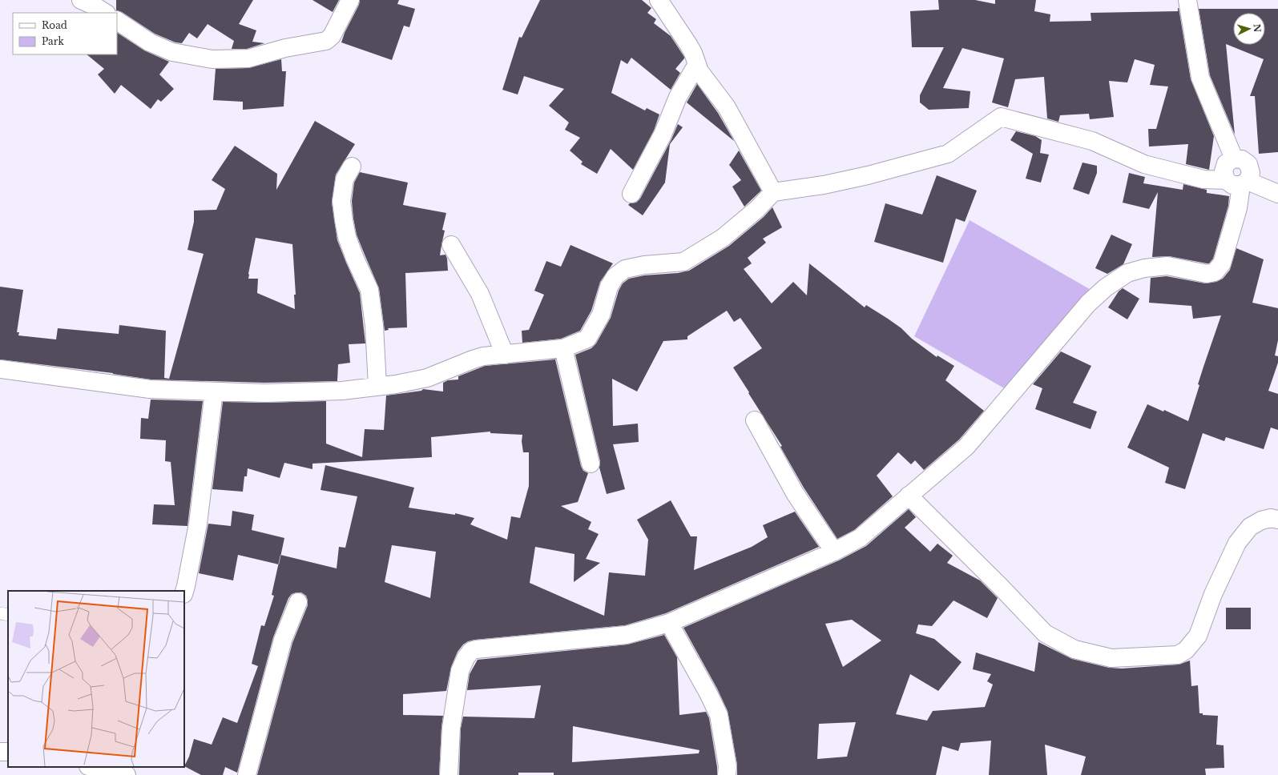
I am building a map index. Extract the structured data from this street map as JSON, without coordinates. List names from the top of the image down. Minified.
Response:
{"legend":["Road","Park"],"north":"right"}
